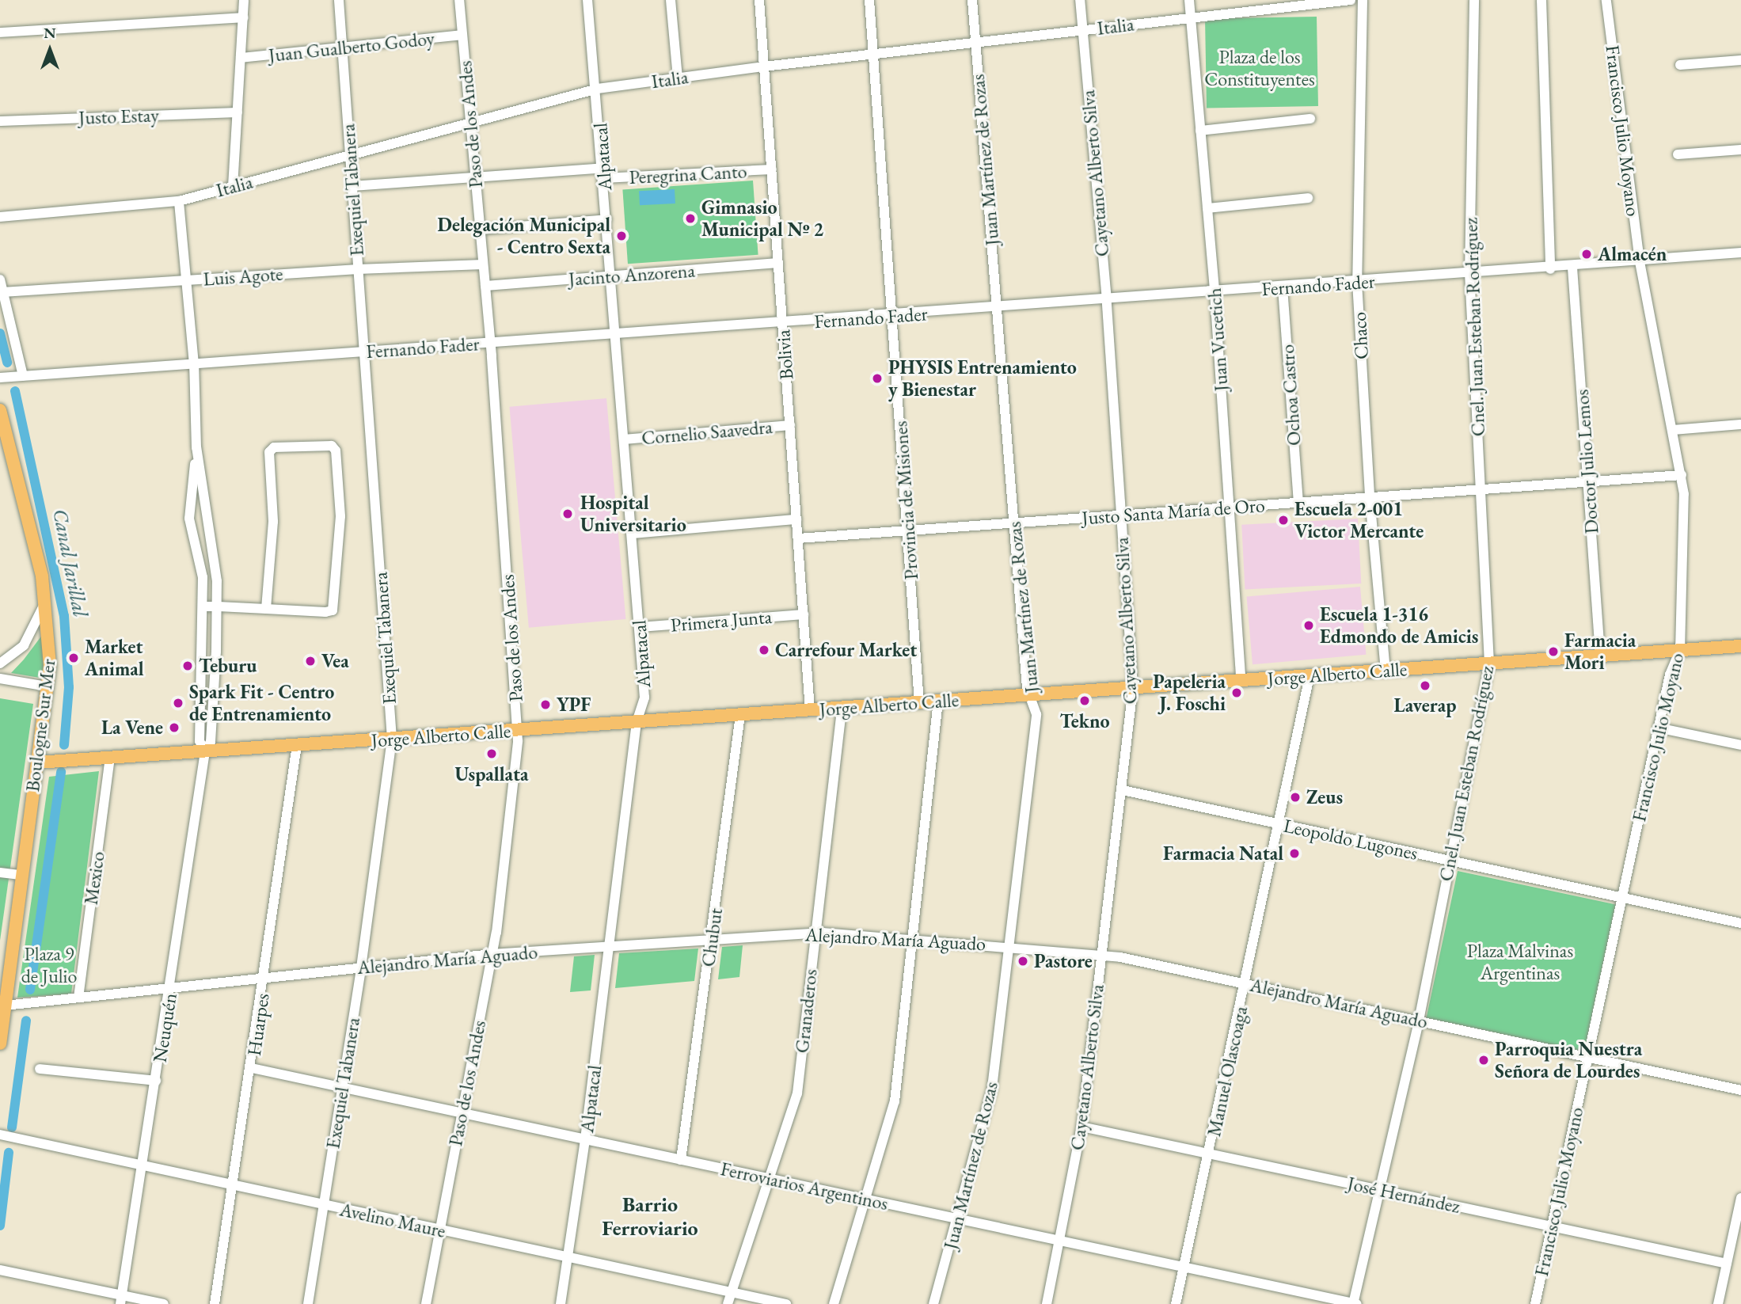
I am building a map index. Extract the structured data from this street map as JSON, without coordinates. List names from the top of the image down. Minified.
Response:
{"streets":{"main road":["Jorge Alberto Calle","Boulogne Sur Mer"],"street":["Italia","Juan Gualberto Godoy","Justo Estay","Paso de los Andes","Francisco Julio Moyano","Alpatacal","Juan Martínez de Rozas","Cayetano Alberto Silva","Peregrina Canto","Exequiel Tabanera","Jacinto Anzorena","Luis Agote","Fernando Fader","Cnel. Juan Esteban Rodríguez","Chaco","Juan Vucetich","Bolivia","Ochoa Castro","Cornelio Saavedra","Doctor Julio Lemos","Provincia de Misiones","Justo Santa María de Oro","Primera Junta","Leopoldo Lugones","Mexico","Chubut","Alejandro María Aguado","Granaderos","Huarpes","Neuquén","Manuel Olascoaga","Ferroviarios Argentinos","José Hernández","Avelino Maure"]},"crossings":[["Italia","Paso de los Andes"],["Italia","Alpatacal"],["Italia","Juan Martínez de Rozas"],["Italia","Cayetano Alberto Silva"],["Italia","Exequiel Tabanera"],["Italia","Juan Vucetich"],["Italia","Bolivia"],["Italia","Provincia de Misiones"],["Juan Gualberto Godoy","Paso de los Andes"],["Juan Gualberto Godoy","Exequiel Tabanera"],["Paso de los Andes","Peregrina Canto"],["Paso de los Andes","Jacinto Anzorena"],["Paso de los Andes","Luis Agote"],["Paso de los Andes","Fernando Fader"],["Paso de los Andes","Jorge Alberto Calle"],["Paso de los Andes","Alejandro María Aguado"],["Paso de los Andes","Ferroviarios Argentinos"],["Paso de los Andes","Avelino Maure"],["Francisco Julio Moyano","Fernando Fader"],["Francisco Julio Moyano","Justo Santa María de Oro"],["Francisco Julio Moyano","Jorge Alberto Calle"],["Francisco Julio Moyano","Leopoldo Lugones"],["Francisco Julio Moyano","Alejandro María Aguado"],["Francisco Julio Moyano","José Hernández"],["Alpatacal","Peregrina Canto"],["Alpatacal","Jacinto Anzorena"],["Alpatacal","Fernando Fader"],["Alpatacal","Cornelio Saavedra"],["Alpatacal","Primera Junta"],["Alpatacal","Jorge Alberto Calle"],["Alpatacal","Alejandro María Aguado"],["Alpatacal","Ferroviarios Argentinos"],["Alpatacal","Avelino Maure"],["Juan Martínez de Rozas","Fernando Fader"],["Juan Martínez de Rozas","Justo Santa María de Oro"],["Juan Martínez de Rozas","Jorge Alberto Calle"],["Juan Martínez de Rozas","Alejandro María Aguado"],["Juan Martínez de Rozas","Ferroviarios Argentinos"],["Cayetano Alberto Silva","Fernando Fader"],["Cayetano Alberto Silva","Justo Santa María de Oro"],["Cayetano Alberto Silva","Jorge Alberto Calle"],["Cayetano Alberto Silva","Leopoldo Lugones"],["Cayetano Alberto Silva","Alejandro María Aguado"],["Cayetano Alberto Silva","Ferroviarios Argentinos"],["Cayetano Alberto Silva","José Hernández"],["Peregrina Canto","Exequiel Tabanera"],["Peregrina Canto","Bolivia"],["Exequiel Tabanera","Luis Agote"],["Exequiel Tabanera","Fernando Fader"],["Exequiel Tabanera","Jorge Alberto Calle"],["Exequiel Tabanera","Alejandro María Aguado"],["Exequiel Tabanera","Ferroviarios Argentinos"],["Exequiel Tabanera","Avelino Maure"],["Jacinto Anzorena","Bolivia"],["Fernando Fader","Cnel. Juan Esteban Rodríguez"],["Fernando Fader","Chaco"],["Fernando Fader","Juan Vucetich"],["Fernando Fader","Bolivia"],["Fernando Fader","Ochoa Castro"],["Fernando Fader","Doctor Julio Lemos"],["Fernando Fader","Provincia de Misiones"],["Cnel. Juan Esteban Rodríguez","Justo Santa María de Oro"],["Cnel. Juan Esteban Rodríguez","Jorge Alberto Calle"],["Cnel. Juan Esteban Rodríguez","Leopoldo Lugones"],["Cnel. Juan Esteban Rodríguez","Alejandro María Aguado"],["Cnel. Juan Esteban Rodríguez","Ferroviarios Argentinos"],["Cnel. Juan Esteban Rodríguez","José Hernández"],["Chaco","Justo Santa María de Oro"],["Chaco","Jorge Alberto Calle"],["Juan Vucetich","Justo Santa María de Oro"],["Juan Vucetich","Jorge Alberto Calle"],["Bolivia","Cornelio Saavedra"],["Bolivia","Justo Santa María de Oro"],["Bolivia","Primera Junta"],["Bolivia","Jorge Alberto Calle"],["Ochoa Castro","Justo Santa María de Oro"],["Doctor Julio Lemos","Justo Santa María de Oro"],["Doctor Julio Lemos","Jorge Alberto Calle"],["Provincia de Misiones","Justo Santa María de Oro"],["Provincia de Misiones","Jorge Alberto Calle"],["Jorge Alberto Calle","Boulogne Sur Mer"],["Jorge Alberto Calle","Mexico"],["Jorge Alberto Calle","Chubut"],["Jorge Alberto Calle","Granaderos"],["Jorge Alberto Calle","Huarpes"],["Jorge Alberto Calle","Neuquén"],["Jorge Alberto Calle","Manuel Olascoaga"],["Boulogne Sur Mer","Alejandro María Aguado"],["Leopoldo Lugones","Manuel Olascoaga"],["Mexico","Alejandro María Aguado"],["Chubut","Alejandro María Aguado"],["Chubut","Ferroviarios Argentinos"],["Alejandro María Aguado","Granaderos"],["Alejandro María Aguado","Huarpes"],["Alejandro María Aguado","Neuquén"],["Alejandro María Aguado","Manuel Olascoaga"],["Granaderos","Ferroviarios Argentinos"],["Granaderos","Avelino Maure"],["Huarpes","Ferroviarios Argentinos"],["Huarpes","Avelino Maure"],["Neuquén","Avelino Maure"],["Manuel Olascoaga","Ferroviarios Argentinos"],["Manuel Olascoaga","José Hernández"]],"districts":["Barrio Ferroviario"],"water":["Canal Jarillal"],"parks":["Plaza de los Constituyentes","Plaza Malvinas Argentinas","Plaza 9 de Julio"],"places":["Gimnasio Municipal Nº 2","Delegación Municipal - Centro Sexta","Almacén","PHYSIS Entrenamiento y Bienestar","Hospital Universitario","Escuela 2-001 Victor Mercante","Escuela 1-316 Edmondo de Amicis","Carrefour Market","Farmacia Mori","Market Animal","Vea","Teburu","Laverap","Papeleria J. Foschi","Tekno","Spark Fit - Centro de Entrenamiento","YPF","La Vene","Uspallata","Zeus","Farmacia Natal","Pastore","Parroquia Nuestra Señora de Lourdes"],"north":"top"}
